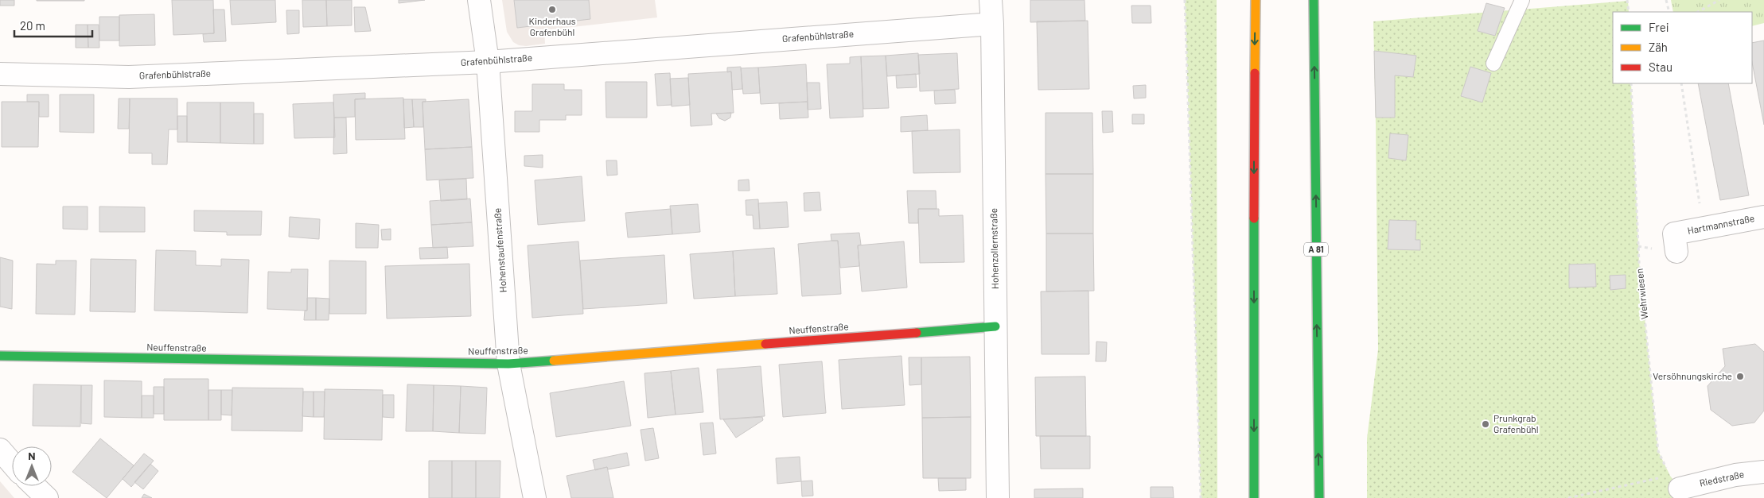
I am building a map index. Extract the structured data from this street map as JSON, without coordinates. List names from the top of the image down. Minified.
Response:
{"streets":{"main road":["A 81","Neuffenstraße"],"street":["Grafenbühlstraße","Hartmannstraße","Hohenzollernstraße","Hohenstaufenstraße","Riedstraße"],"path":["Wehrwiesen"]},"crossings":[["Grafenbühlstraße","Hohenzollernstraße"],["Grafenbühlstraße","Hohenstaufenstraße"],["Hohenzollernstraße","Neuffenstraße"],["Hohenstaufenstraße","Neuffenstraße"],["Wehrwiesen","Riedstraße"]],"places":["Kinderhaus Grafenbühl","Versöhnungskirche","Prunkgrab Grafenbühl"],"legend":["Frei","Zäh","Stau"],"scale_bar":"20 m","north":"top"}
